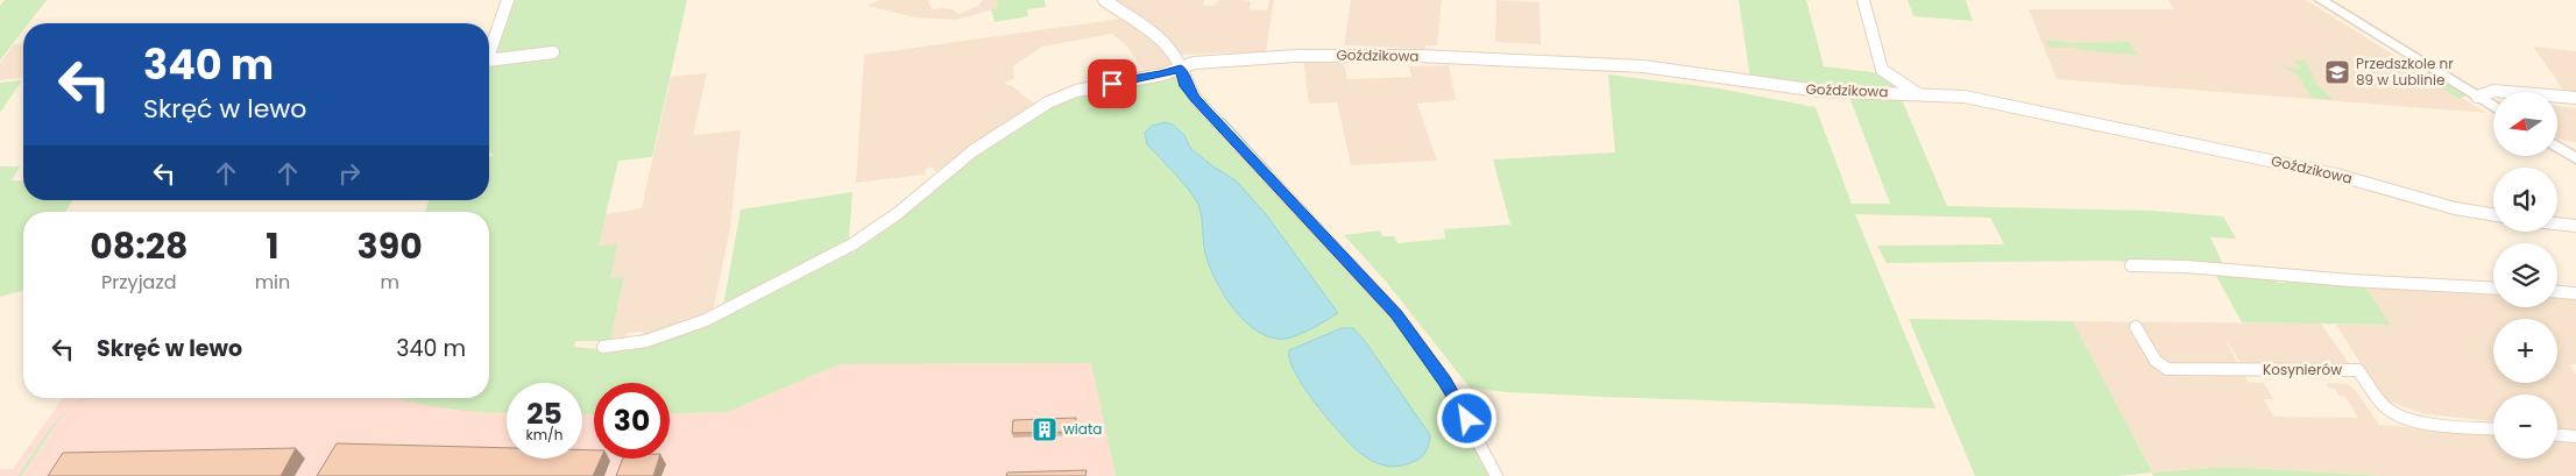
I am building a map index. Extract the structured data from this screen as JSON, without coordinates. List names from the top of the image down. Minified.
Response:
{"streets":{"street":["Goździkowa","Kosynierów"]},"places":{"school or university":["Przedszkole nr 89 w Lublinie"],"building":["wiata"]},"north":"left","page":{"turn":["340 m","Skręć w lewo"],"map_buttons":["+","−"],"eta":["08:28","Przyjazd","1","min","390","m"],"list":[{"name":"Skręć w lewo","value":"340 m"}],"speed":"25 km/h","limit":"30"}}
